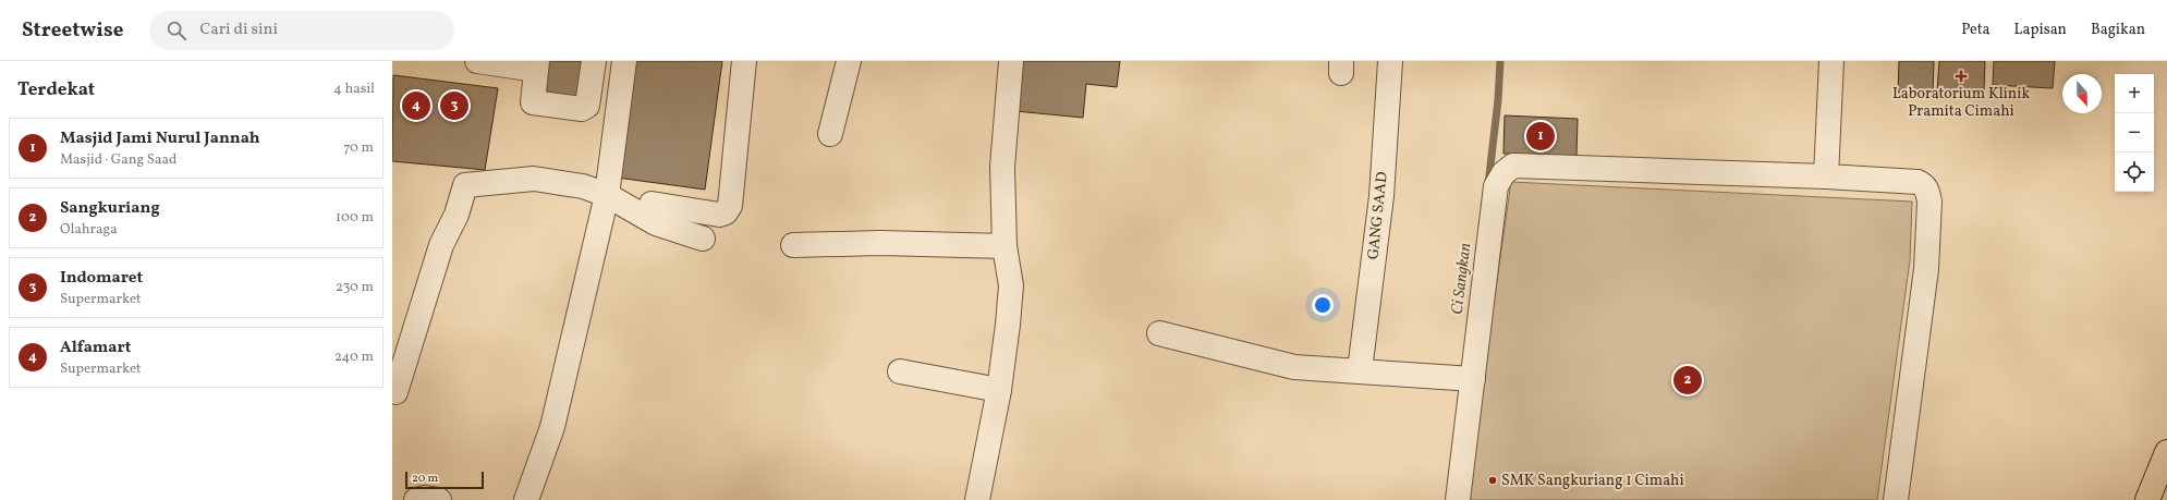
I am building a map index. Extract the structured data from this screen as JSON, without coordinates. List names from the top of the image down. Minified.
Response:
{"streets":{"street":["GANG SAAD"]},"water":["Ci Sangkan"],"places":{"health":["Laboratorium Klinik Pramita Cimahi"],"other":["SMK Sangkuriang 1 Cimahi"]},"scale_bar":"20 m","north":"bottom","page":{"header":"Streetwise","search":"Cari di sini","nav":["Peta","Lapisan","Bagikan"],"heading":["Terdekat","4 hasil"],"map_buttons":["+","−"],"pins":["3","4","1","2"],"list":[{"mark":"1","name":"Masjid Jami Nurul Jannah","note":"Masjid · Gang Saad","value":"70 m"},{"mark":"2","name":"Sangkuriang","note":"Olahraga","value":"100 m"},{"mark":"3","name":"Indomaret","note":"Supermarket","value":"230 m"},{"mark":"4","name":"Alfamart","note":"Supermarket","value":"240 m"}],"scale":"20 m"}}
